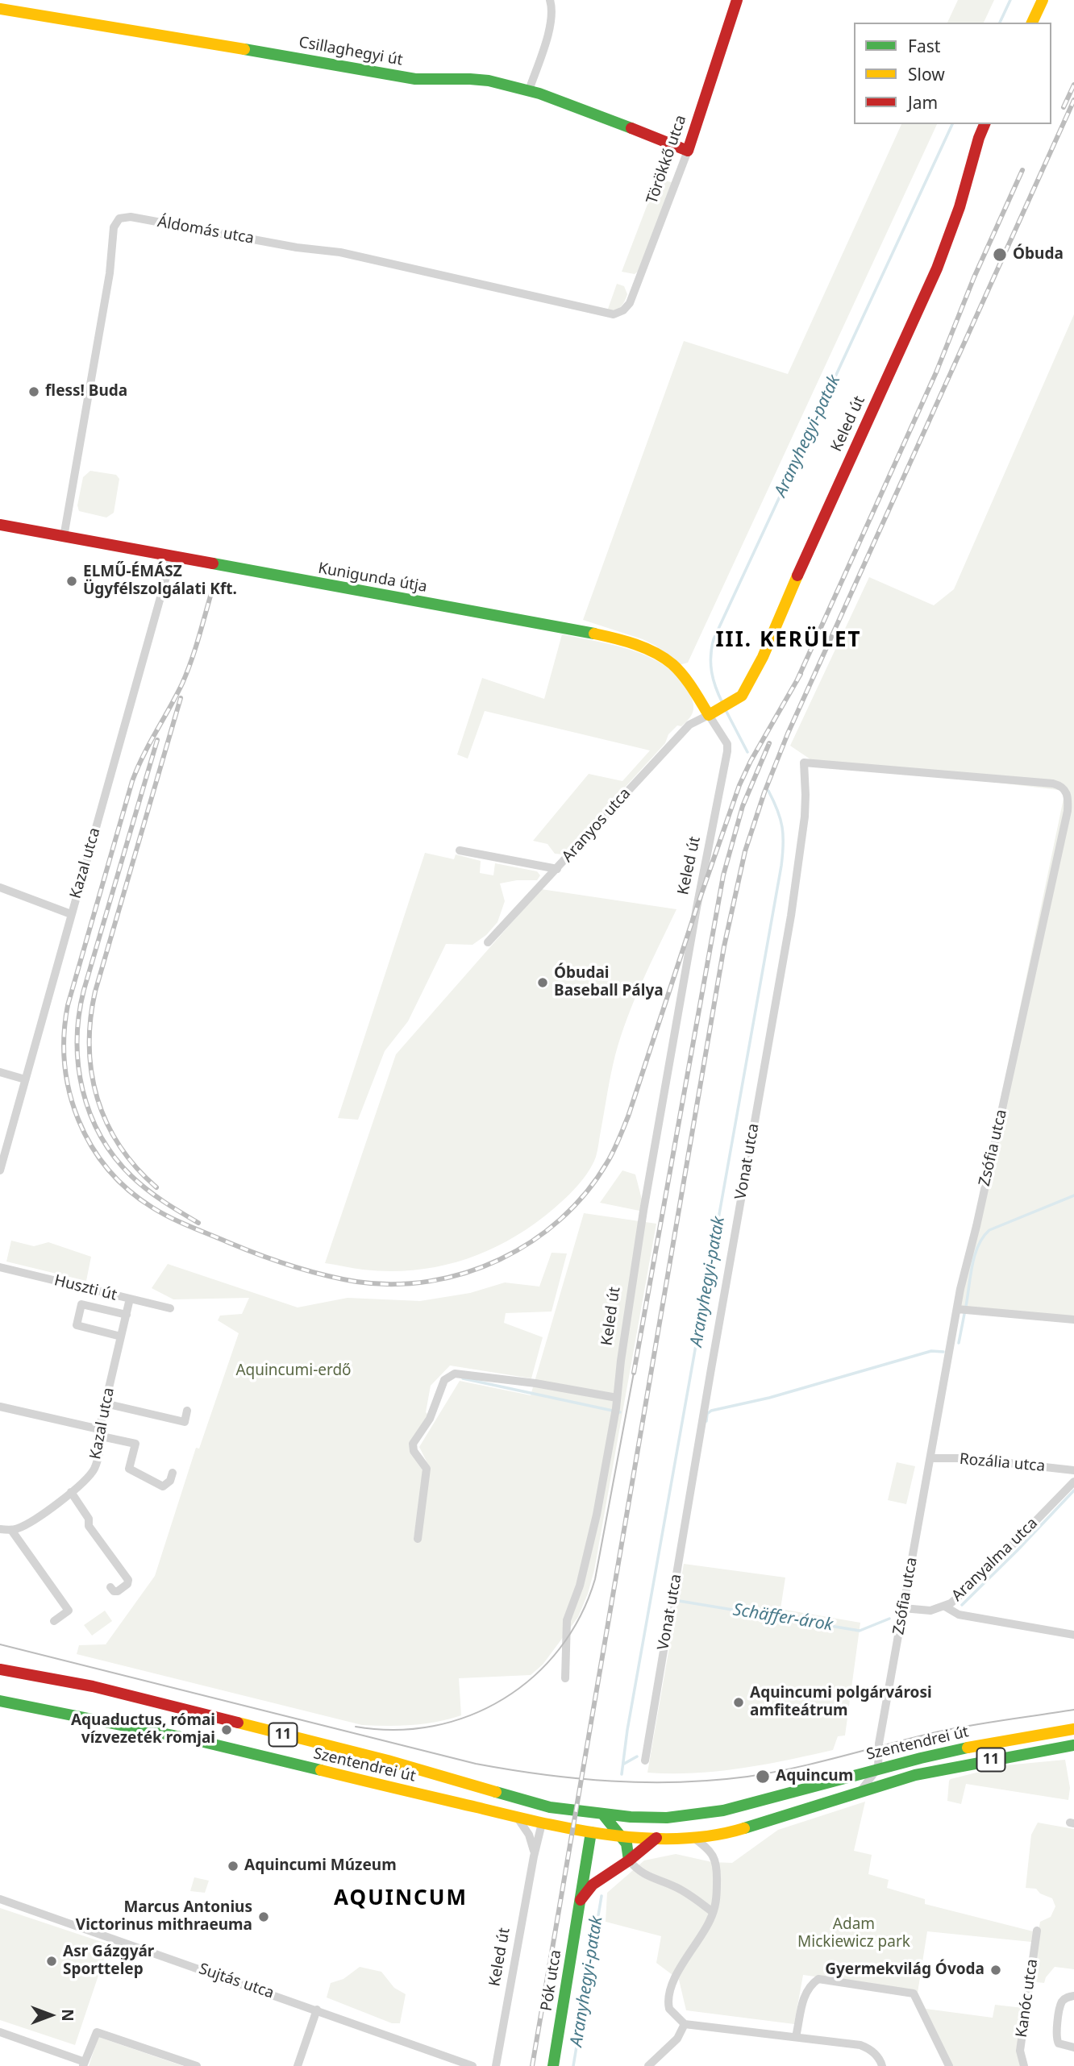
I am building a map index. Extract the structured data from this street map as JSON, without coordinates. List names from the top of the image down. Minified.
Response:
{"streets":{"street":["Csillaghegyi út","Törökkő utca","Áldomás utca","Keled út","Kunigunda útja","Aranyos utca","Kazal utca","Zsófia utca","Vonat utca","Huszti út","Rozália utca","Aranyalma utca","11","Szentendrei út","Pók utca","Sujtás utca","Kanóc utca"]},"crossings":[["Csillaghegyi út","Törökkő utca"],["Törökkő utca","Áldomás utca"],["Áldomás utca","Kunigunda útja"],["Keled út","Kunigunda útja"],["Keled út","Aranyos utca"],["Keled út","Szentendrei út"],["Kunigunda útja","Aranyos utca"],["Kunigunda útja","Kazal utca"],["Kazal utca","Huszti út"],["Zsófia utca","Vonat utca"],["Zsófia utca","Rozália utca"],["Zsófia utca","Aranyalma utca"],["Zsófia utca","Szentendrei út"],["Szentendrei út","Pók utca"]],"districts":["III. KERÜLET","AQUINCUM"],"water":["Aranyhegyi-patak","Schäffer-árok"],"parks":["Aquincumi-erdő","Adam Mickiewicz park"],"places":["Óbuda","fless! Buda","ELMŰ-ÉMÁSZ Ügyfélszolgálati Kft.","Óbudai Baseball Pálya","Aquincumi polgárvárosi amfiteátrum","Aquaductus, római vízvezeték romjai","Aquincum","Aquincumi Múzeum","Marcus Antonius Victorinus mithraeuma","Asr Gázgyár Sporttelep","Gyermekvilág Óvoda"],"legend":["Fast","Slow","Jam"],"north":"right"}
